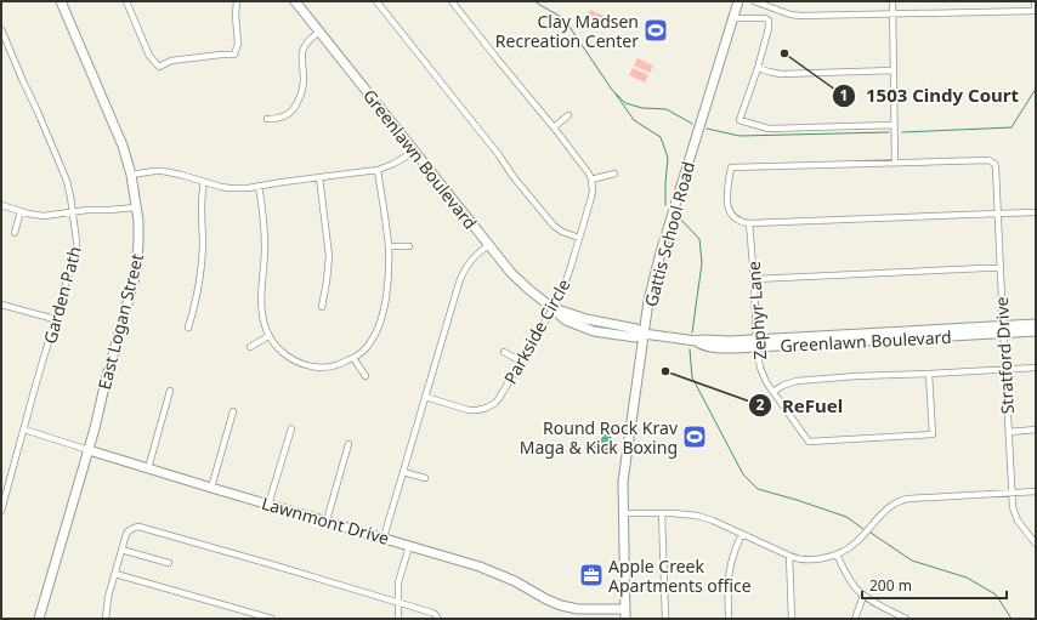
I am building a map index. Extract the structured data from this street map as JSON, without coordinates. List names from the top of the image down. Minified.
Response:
{"streets":{"street":["Greenlawn Boulevard","Gattis School Road","Garden Path","Zephyr Lane","East Logan Street","Parkside Circle","Stratford Drive","Lawnmont Drive"]},"crossings":[["Greenlawn Boulevard","Gattis School Road"],["Greenlawn Boulevard","Zephyr Lane"],["Greenlawn Boulevard","Parkside Circle"],["Greenlawn Boulevard","Stratford Drive"],["Gattis School Road","Lawnmont Drive"],["Garden Path","Lawnmont Drive"],["East Logan Street","Lawnmont Drive"]],"places":{"sports":["Clay Madsen Recreation Center","Round Rock Krav Maga & Kick Boxing"],"other":["1503 Cindy Court","ReFuel"],"office":["Apple Creek Apartments office"]},"scale_bar":"200 m"}
